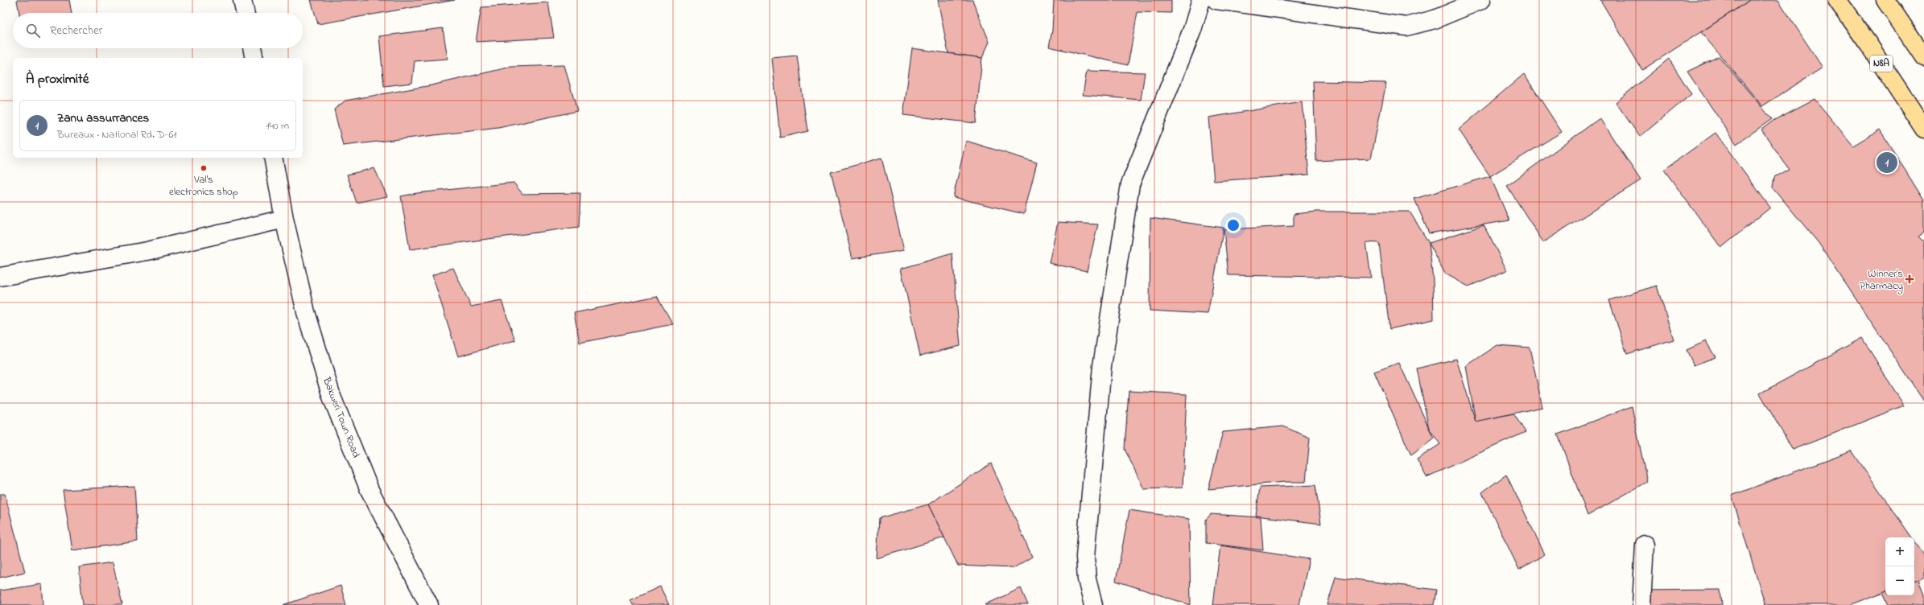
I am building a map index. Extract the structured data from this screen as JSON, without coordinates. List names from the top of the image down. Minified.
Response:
{"streets":{"highway":["N8A"],"street":["Bakweri Town Road"]},"places":{"other":["Val's electronics shop"],"health":["Winner's Pharmacy"]},"page":{"search":"Rechercher","heading":"À proximité","list":[{"mark":"1","name":"Zanu assurrances","note":"Bureaux · National Rd. D-61","value":"140 m"}],"pins":"1","map_buttons":["+","−"]}}
